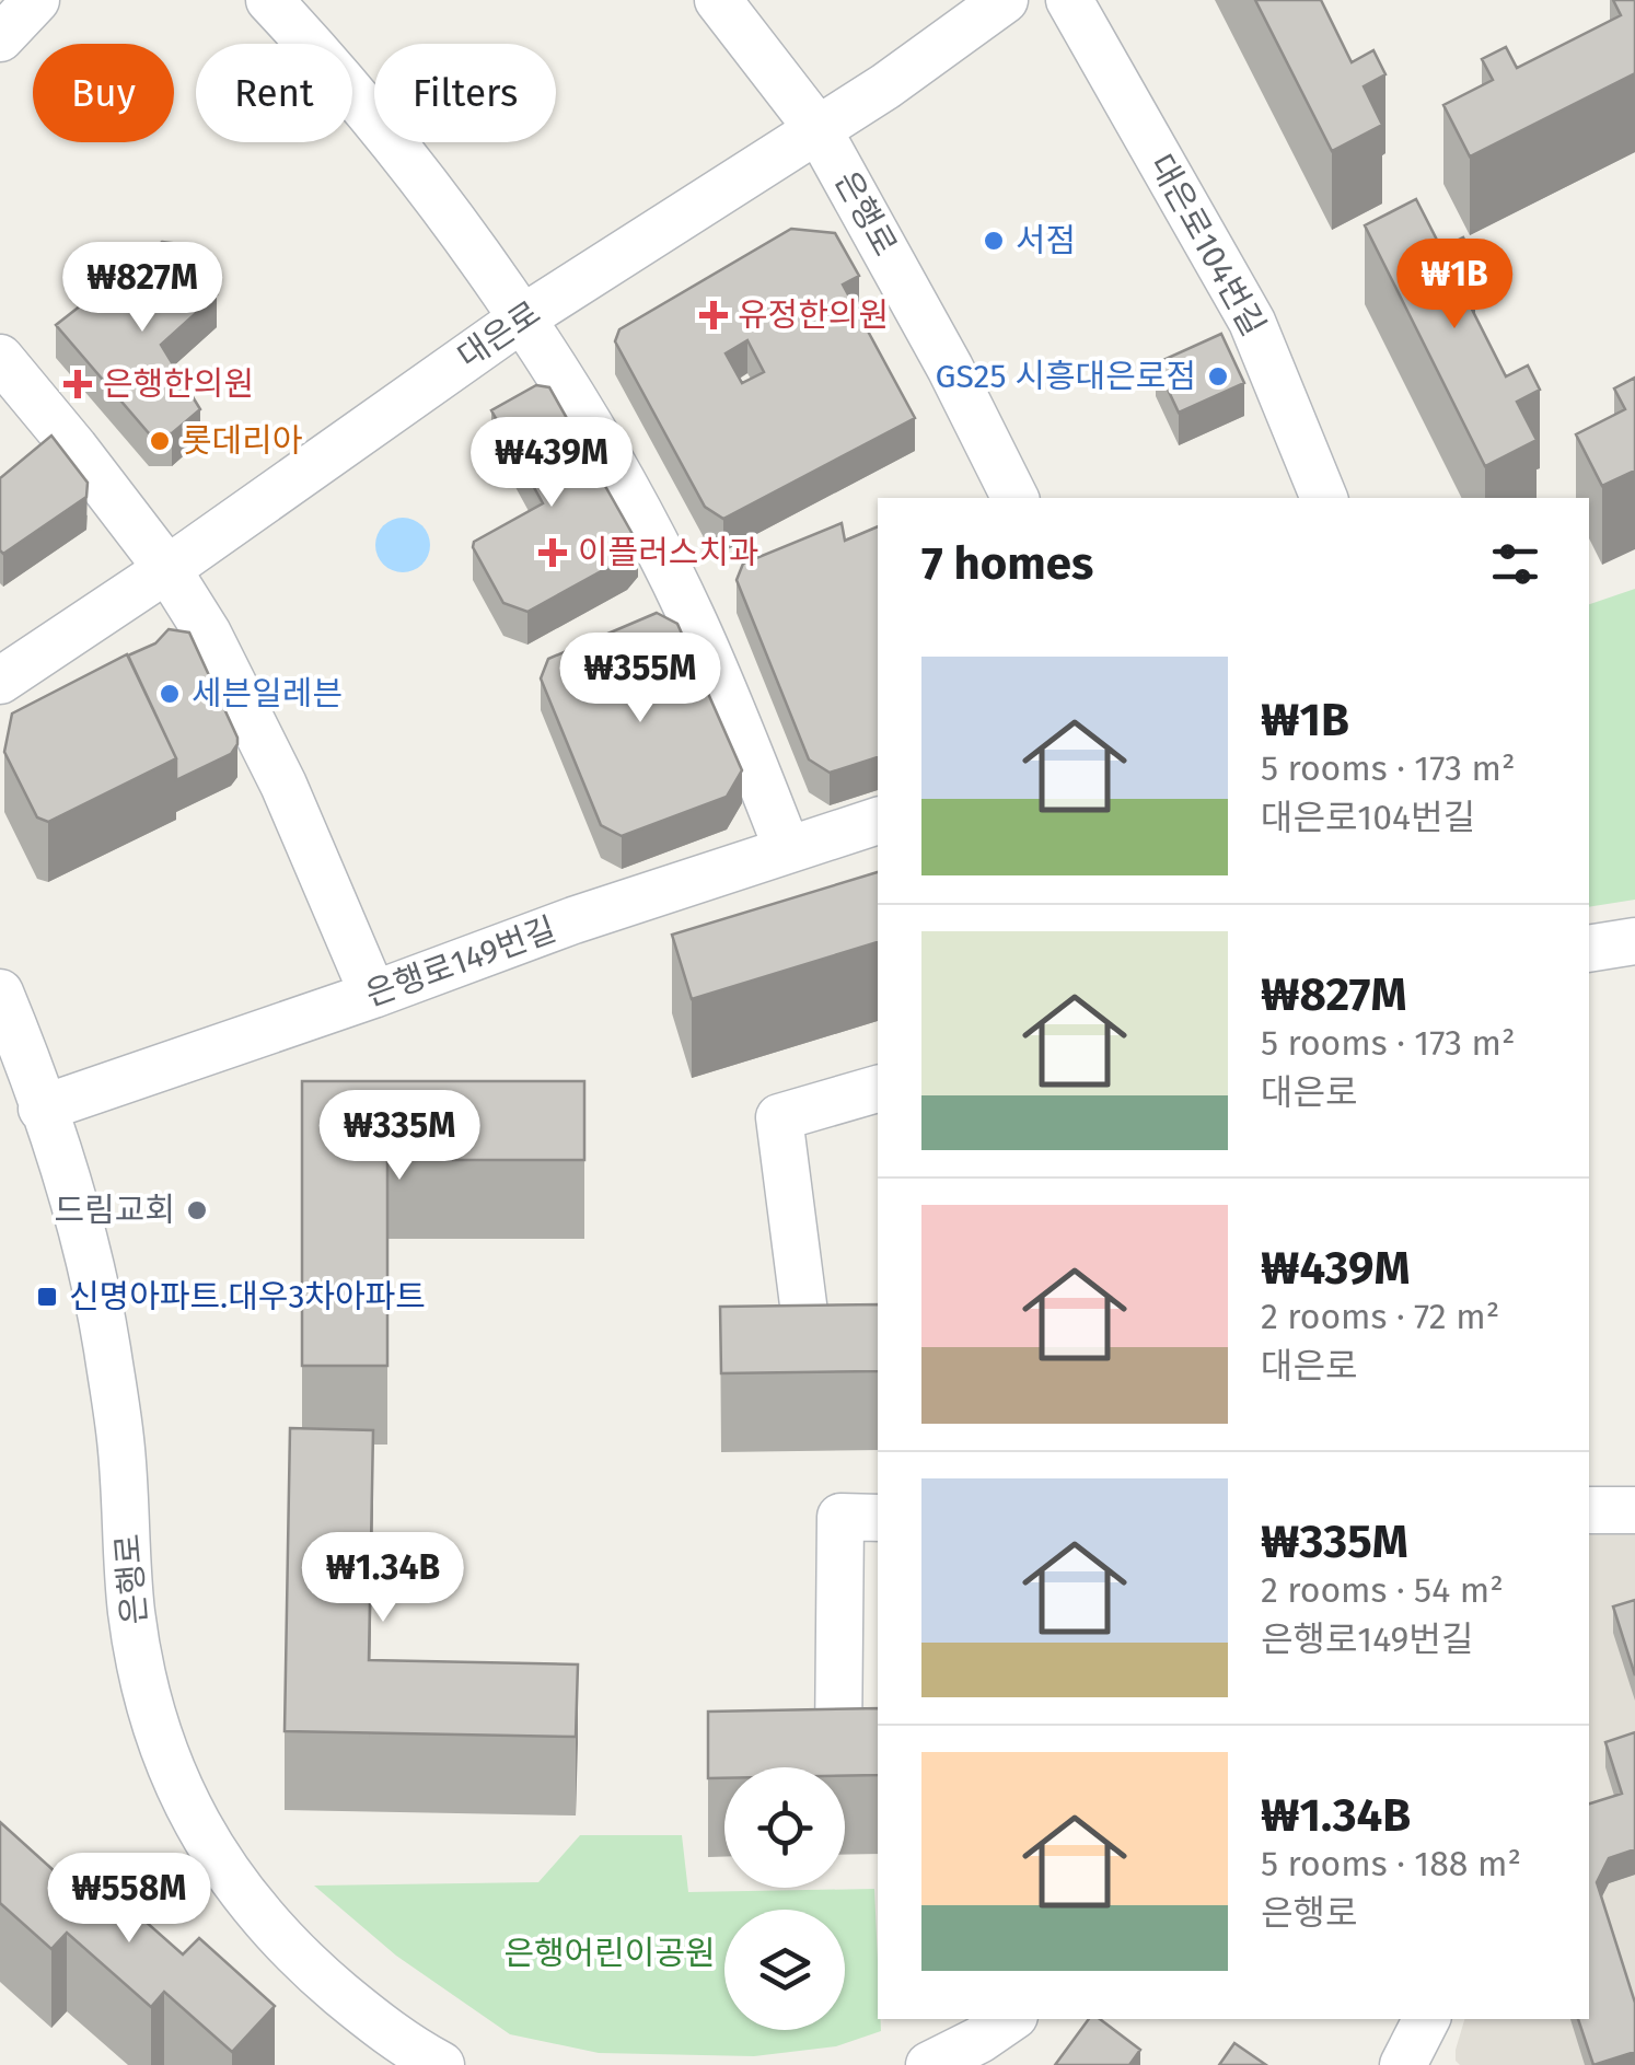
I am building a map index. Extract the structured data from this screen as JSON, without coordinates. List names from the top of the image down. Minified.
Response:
{"streets":{"street":["은행로","대은로104번길","대은로","은행로149번길"]},"crossings":[["은행로","대은로"],["은행로","은행로149번길"]],"parks":["은행어린이공원"],"places":{"other":["서점","GS25 시흥대은로점","롯데리아","세븐일레븐","드림교회"],"health":["유정한의원","은행한의원","이플러스치과"],"transit":["신명아파트.대우3차아파트"]},"page":{"chip":["Buy","Rent","Filters"],"price":["₩1B","₩827M","₩439M","₩355M","₩335M","₩1.34B","₩558M"],"heading":"7 homes","list":[{"name":"₩1B","note":"5 rooms · 173 m² · 대은로104번길"},{"name":"₩827M","note":"5 rooms · 173 m² · 대은로"},{"name":"₩439M","note":"2 rooms · 72 m² · 대은로"},{"name":"₩335M","note":"2 rooms · 54 m² · 은행로149번길"},{"name":"₩1.34B","note":"5 rooms · 188 m² · 은행로"}]}}
